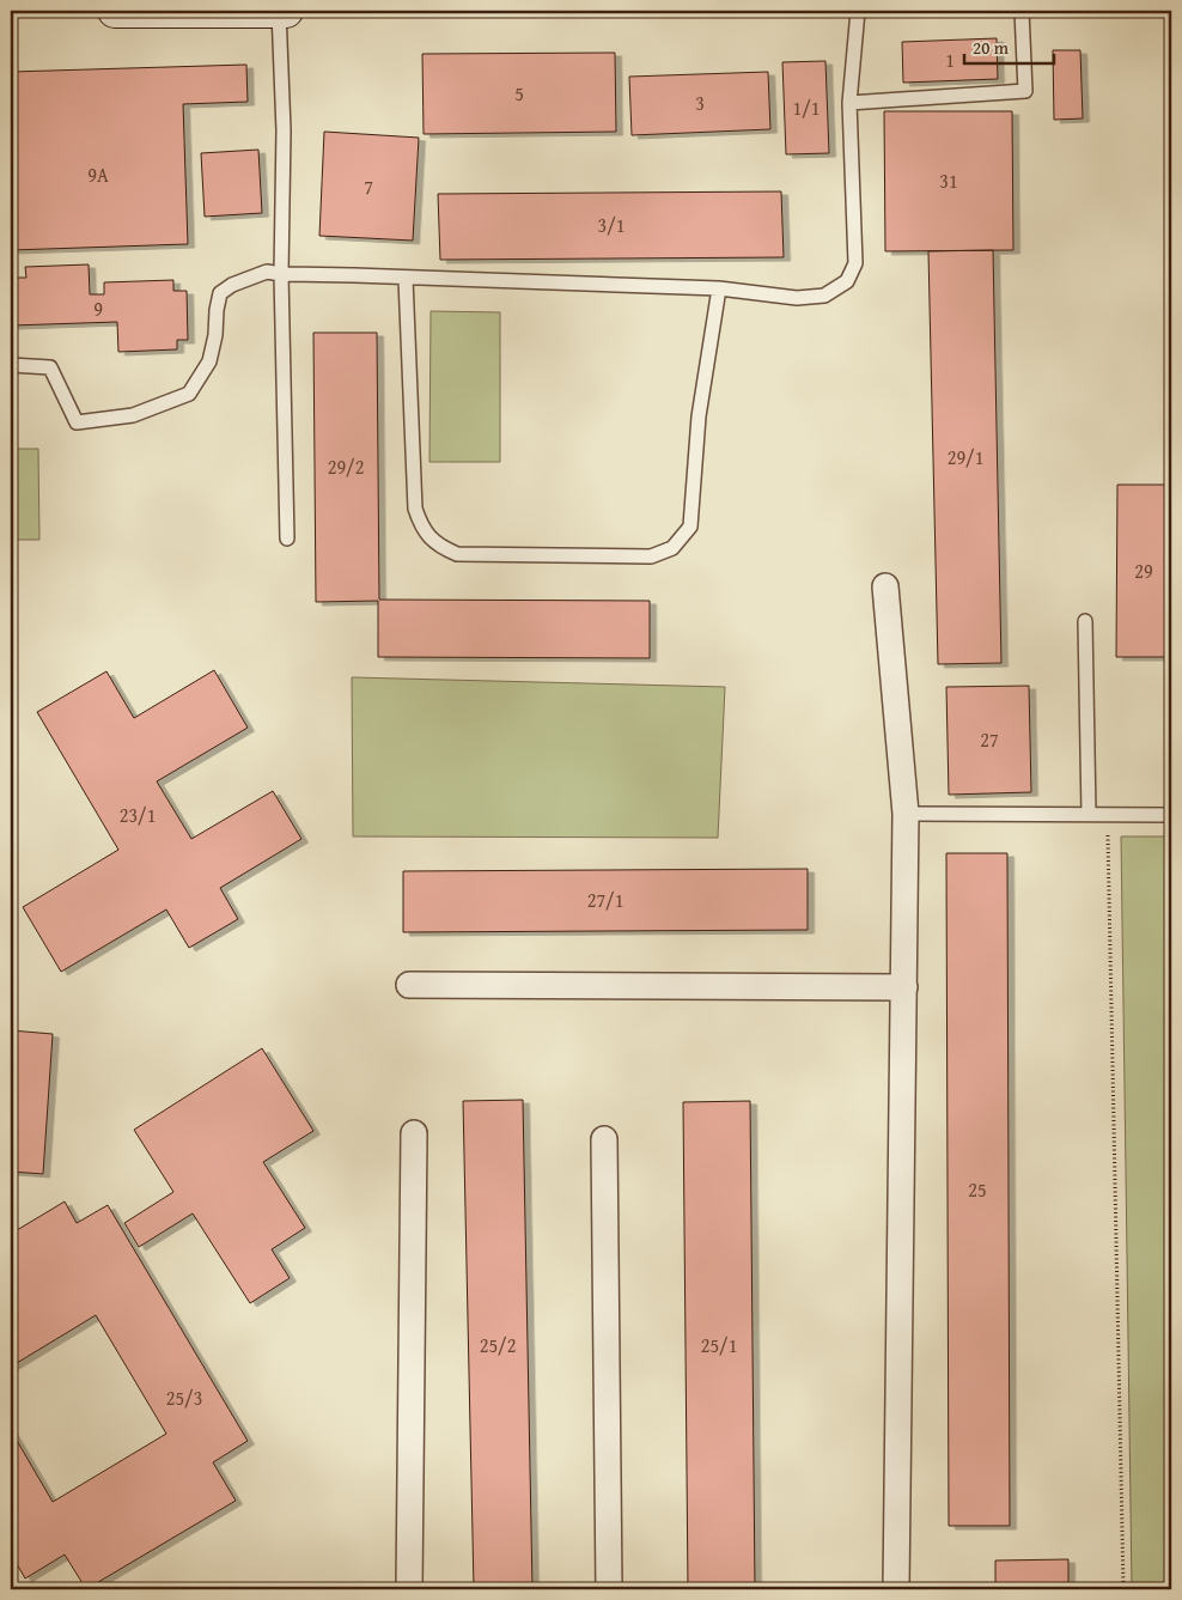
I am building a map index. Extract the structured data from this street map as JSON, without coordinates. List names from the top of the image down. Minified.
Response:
{"house_numbers":["1","5","3","1/1","9А","31","7","3/1","9","29/1","29/2","29","27","23/1","27/1","25","25/2","25/1","25/3"],"scale_bar":"20 m"}
